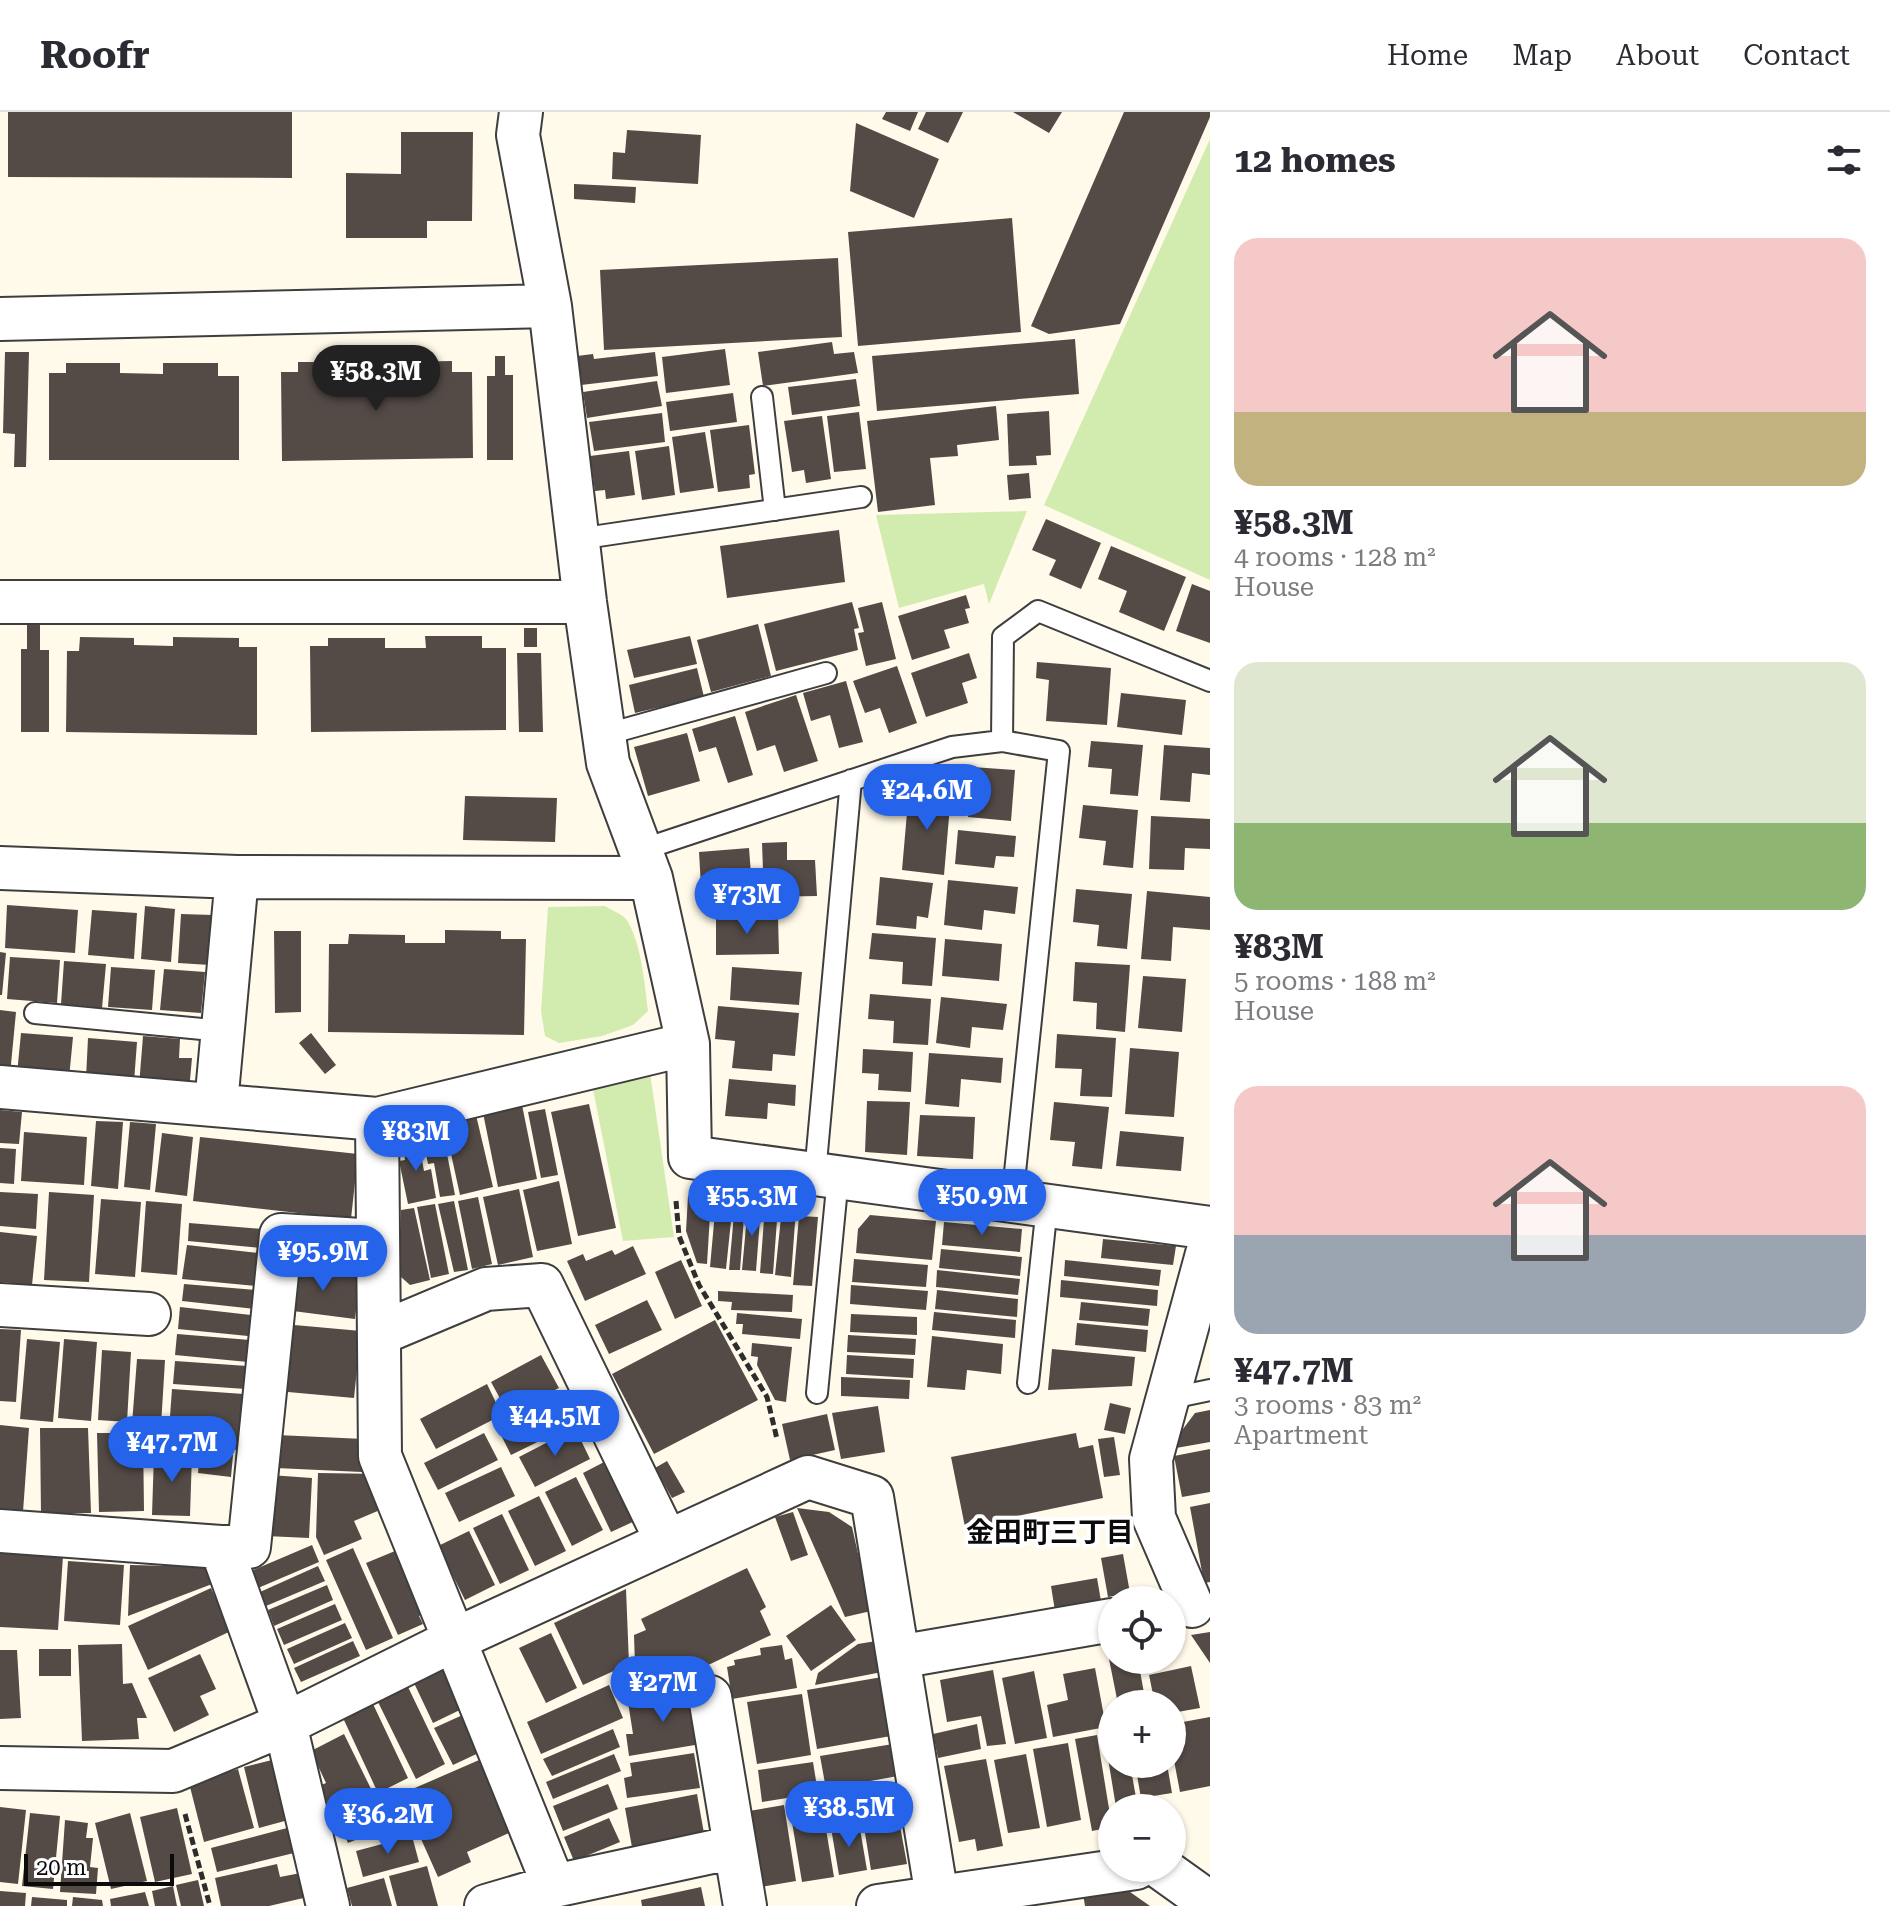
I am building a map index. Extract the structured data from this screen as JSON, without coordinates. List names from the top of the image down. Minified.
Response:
{"districts":["金田町三丁目"],"scale_bar":"20 m","page":{"header":"Roofr","nav":["Home","Map","About","Contact"],"heading":"12 homes","list":[{"name":"¥58.3M","note":"4 rooms · 128 m² · House"},{"name":"¥83M","note":"5 rooms · 188 m² · House"},{"name":"¥47.7M","note":"3 rooms · 83 m² · Apartment"}],"price":["¥58.3M","¥24.6M","¥73M","¥83M","¥50.9M","¥55.3M","¥95.9M","¥44.5M","¥47.7M","¥27M","¥38.5M","¥36.2M"],"map_buttons":["+","−"],"scale":"20 m"}}
